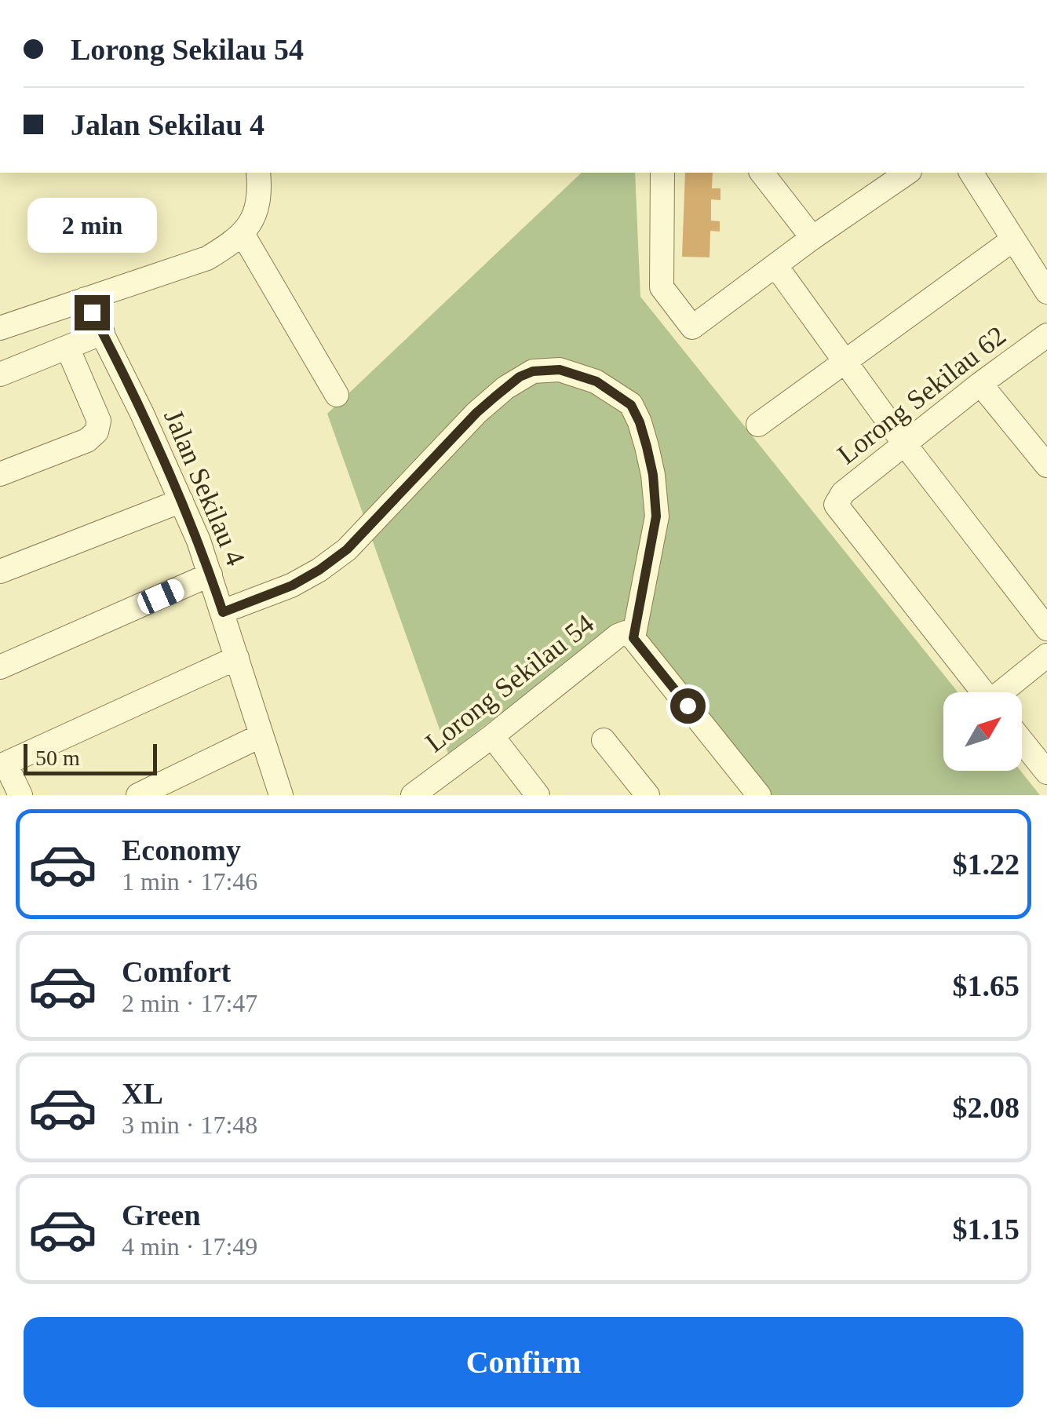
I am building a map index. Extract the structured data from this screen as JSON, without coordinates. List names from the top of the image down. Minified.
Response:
{"streets":{"street":["Lorong Sekilau 62","Jalan Sekilau 4","Lorong Sekilau 54"]},"scale_bar":"50 m","north":"top right","page":{"banner":["Lorong Sekilau 54","Jalan Sekilau 4"],"bubble":"2 min","scale":"50 m","list":[{"name":"Economy","note":"1 min · 17:46","value":"$1.22"},{"name":"Comfort","note":"2 min · 17:47","value":"$1.65"},{"name":"XL","note":"3 min · 17:48","value":"$2.08"},{"name":"Green","note":"4 min · 17:49","value":"$1.15"}],"buttons":"Confirm"}}
